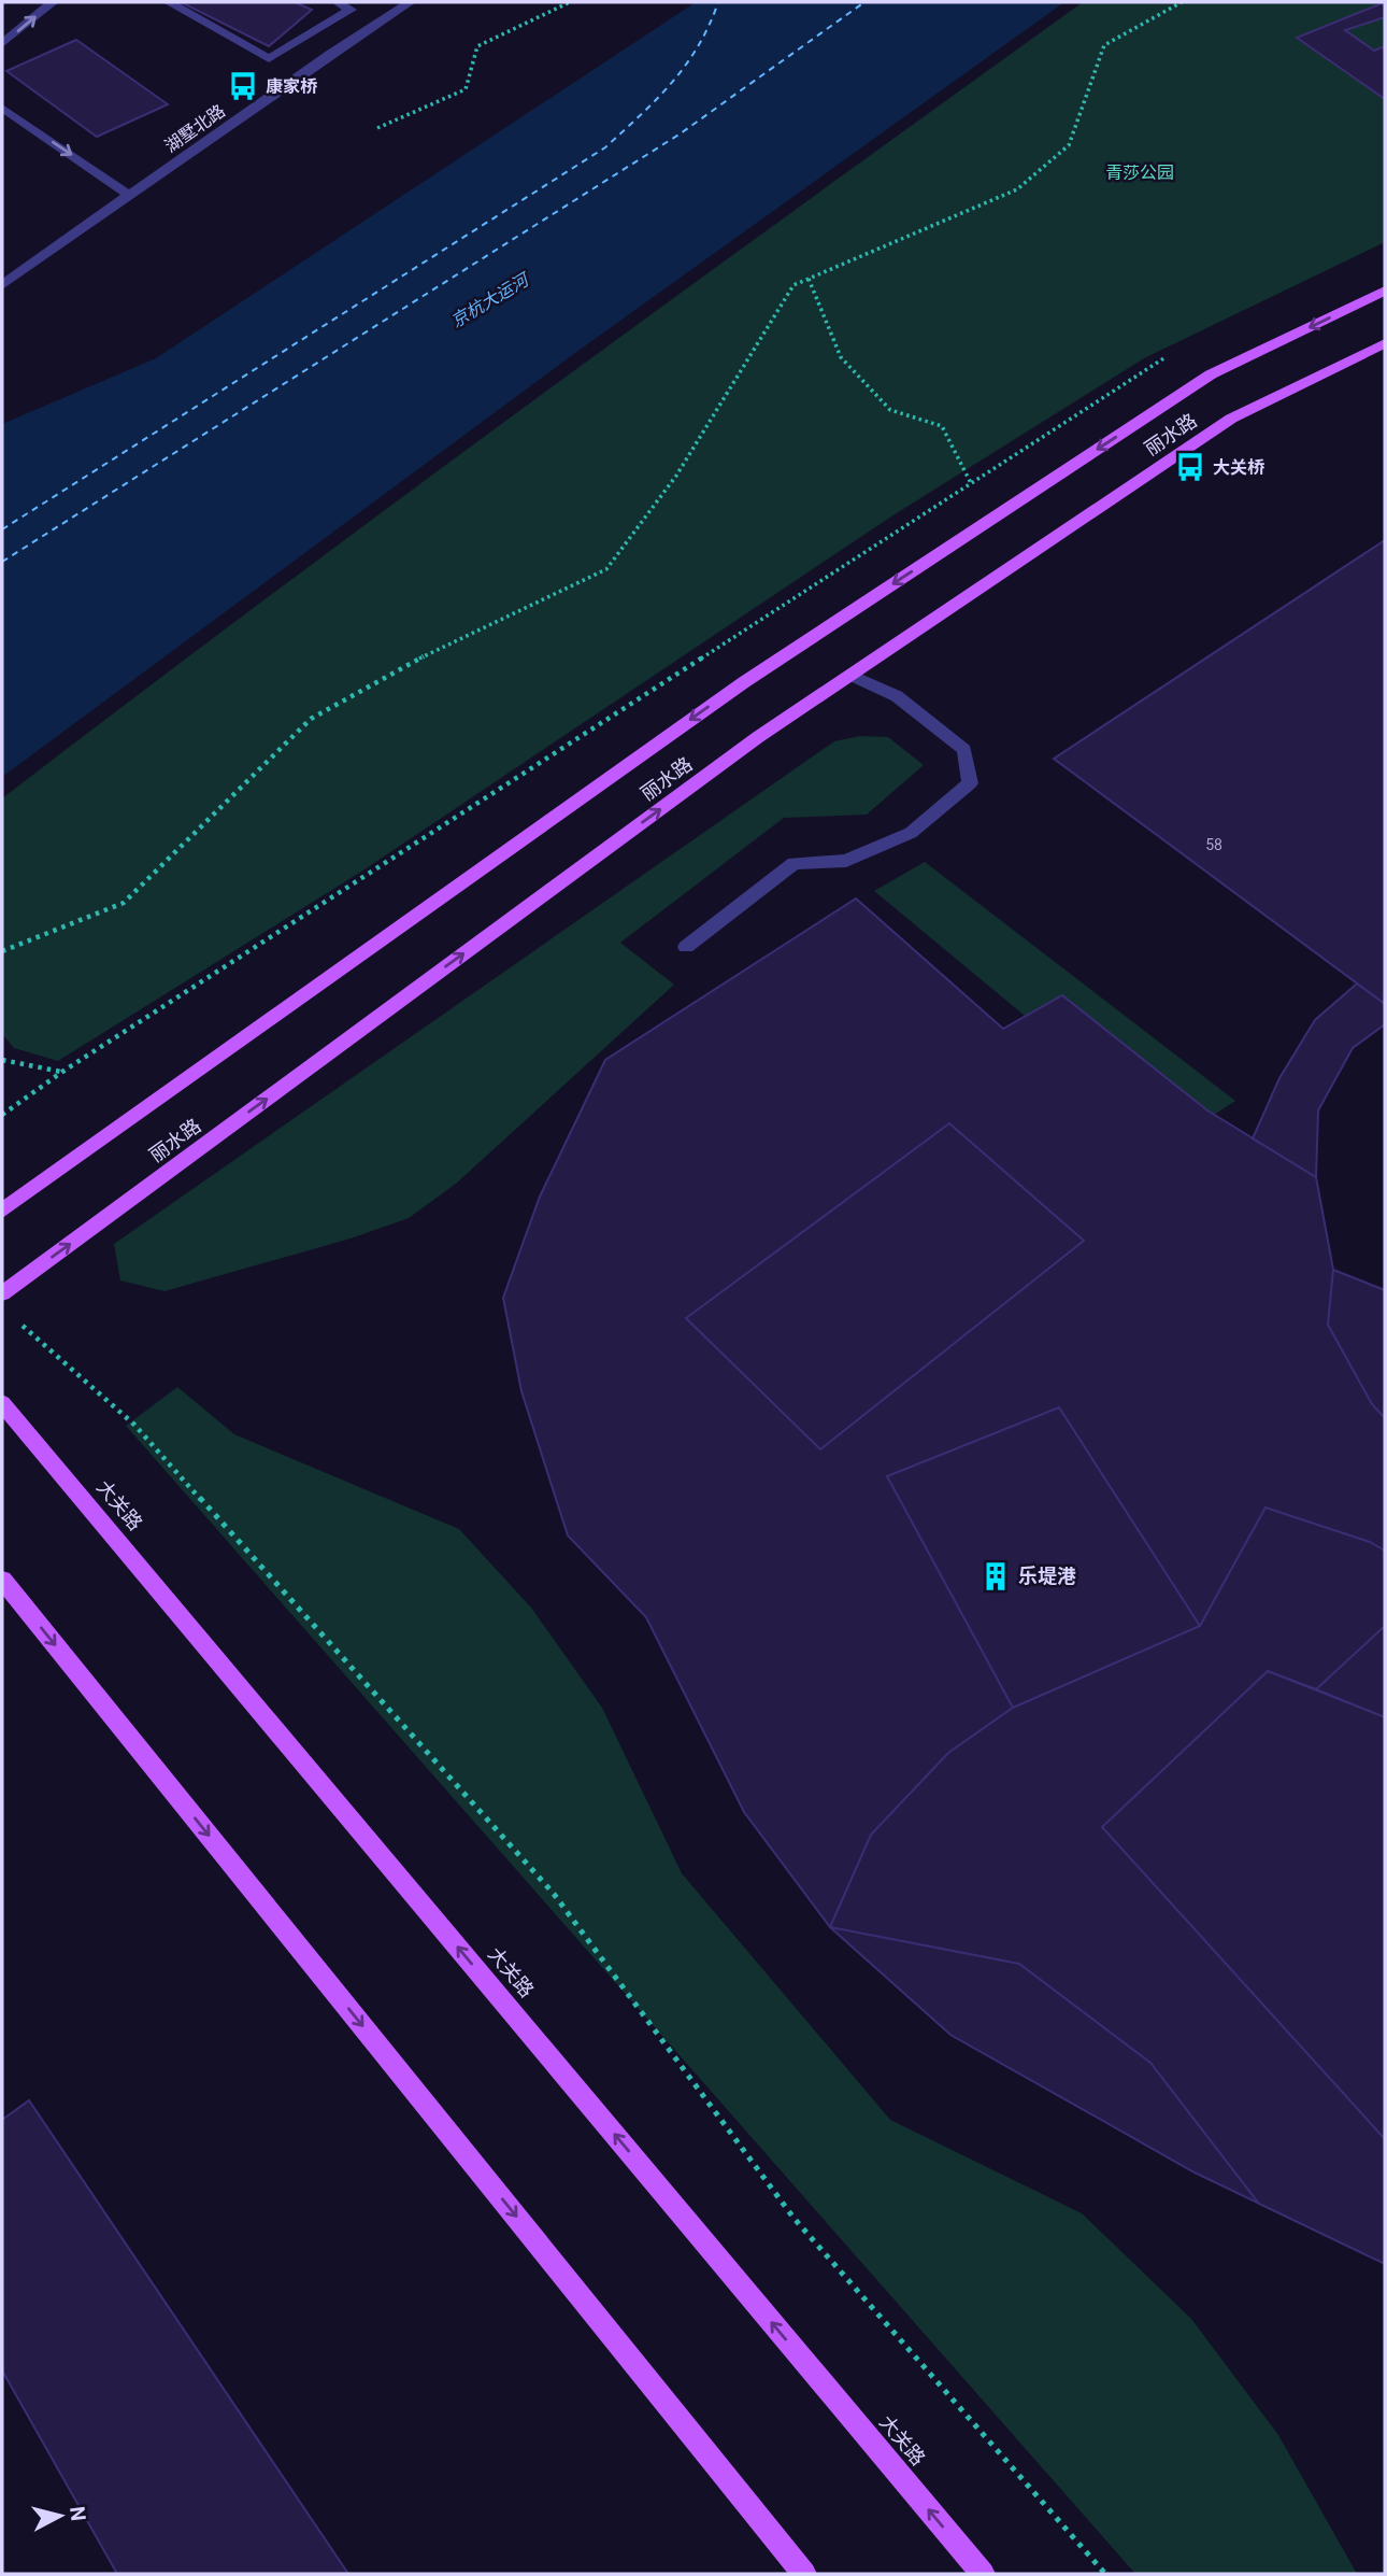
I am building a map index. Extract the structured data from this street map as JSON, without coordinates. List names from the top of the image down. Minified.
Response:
{"streets":{"main road":["丽水路","大关路"],"street":["湖墅北路"]},"water":["京杭大运河"],"parks":["青莎公园"],"places":{"bus stop":["康家桥","大关桥"],"building":["乐堤港"]},"house_numbers":["58"],"north":"right"}
